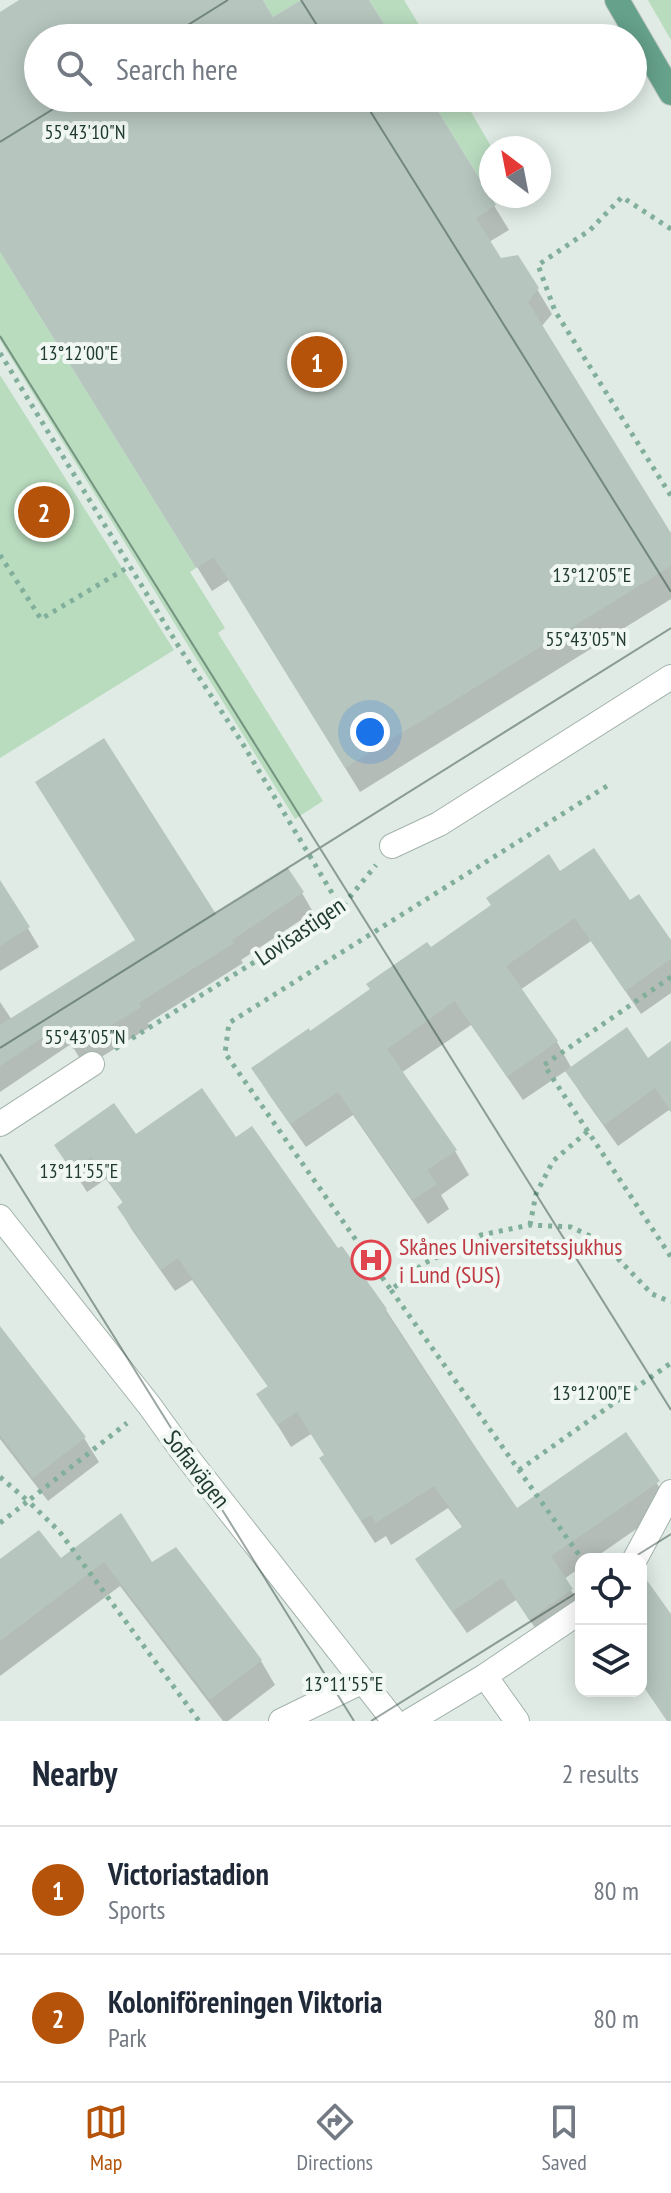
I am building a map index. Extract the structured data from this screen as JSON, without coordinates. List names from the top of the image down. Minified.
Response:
{"streets":{"street":["Sofiavägen"],"path":["Lovisastigen"]},"places":{"hospital":["Skånes Universitetssjukhus i Lund (SUS)"]},"north":"top left","page":{"search":"Search here","pins":["1","2"],"heading":["Nearby","2 results"],"list":[{"mark":"1","name":"Victoriastadion","note":"Sports","value":"80 m"},{"mark":"2","name":"Koloniföreningen Viktoria","note":"Park","value":"80 m"}],"nav":["Map","Directions","Saved"]},"coordinates":["55°43'10\"N","13°12'00\"E","13°12'05\"E","55°43'05\"N","13°11'55\"E"]}
